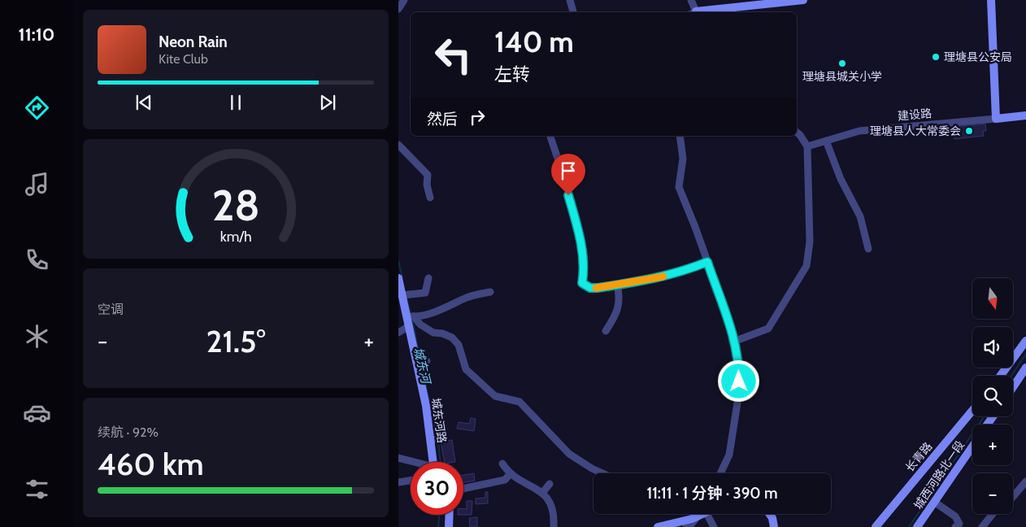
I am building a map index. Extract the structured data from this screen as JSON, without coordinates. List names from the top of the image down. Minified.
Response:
{"streets":{"street":["建设路","城东河路","长青路","城西河路北一段"]},"water":["城东河"],"places":["理塘县公安局","理塘县城关小学","理塘县人大常委会"],"north":"bottom","page":{"tabs":"11:10","turn":["140 m","左转"],"song":["Neon Rain","Kite Club"],"then":"然后","tile":["空调",["续航 · 92%","460 km"]],"map_buttons":["+","−"],"heat":["−","21.5°","+"],"limit":"30","trip":"11:11 · 1 分钟 · 390 m","gauge":["28","km/h"]}}
